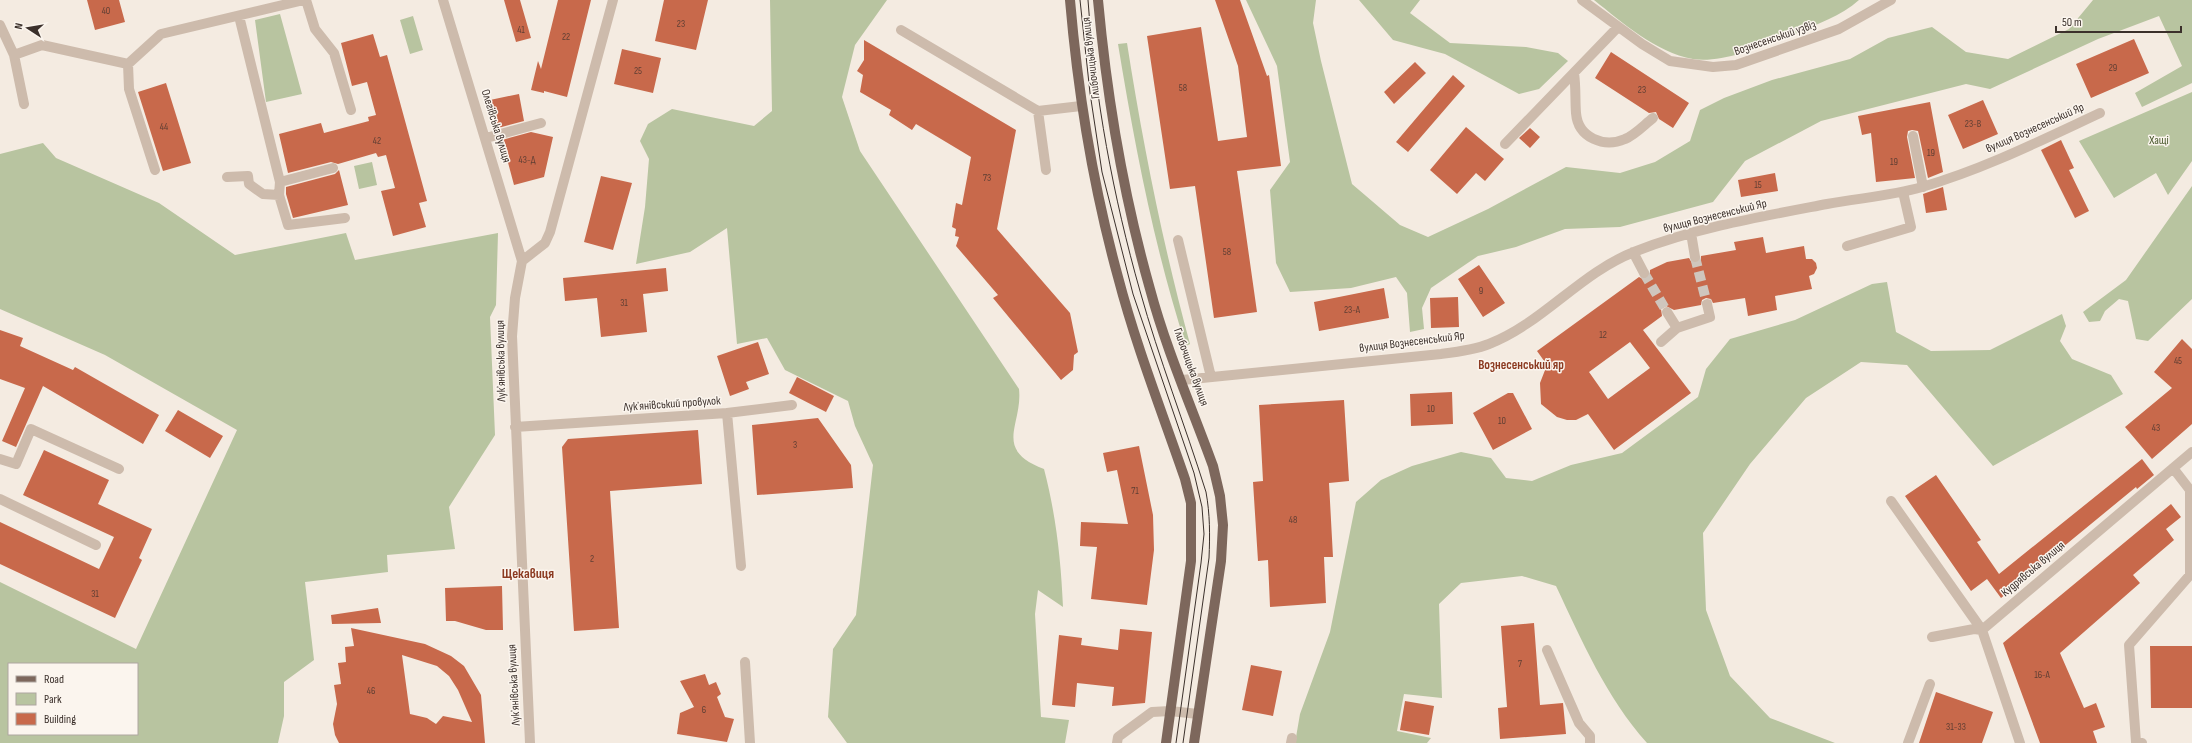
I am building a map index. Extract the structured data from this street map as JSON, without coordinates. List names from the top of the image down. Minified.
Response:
{"streets":{"main road":["Глибочицька вулиця"],"street":["Вознесенський узвіз","Олегівська вулиця","вулиця Вознесенський Яр","Лукʼянівська вулиця","Лукʼянівський провулок","Кудрявська вулиця"]},"crossings":[["Глибочицька вулиця","вулиця Вознесенський Яр"],["Олегівська вулиця","Лукʼянівська вулиця"],["Лукʼянівська вулиця","Лукʼянівський провулок"]],"districts":["Вознесенський яр","Щекавиця"],"parks":["Хащі"],"house_numbers":["40","23","41","22","29","25","58","23","23-В","44","42","19","43-Д","19","73","15","58","9","31","23-А","12","45","10","10","43","3","71","48","2","31","7","16-А","46","6","31-33"],"legend":["Road","Park","Building"],"scale_bar":"50 m","north":"left"}
